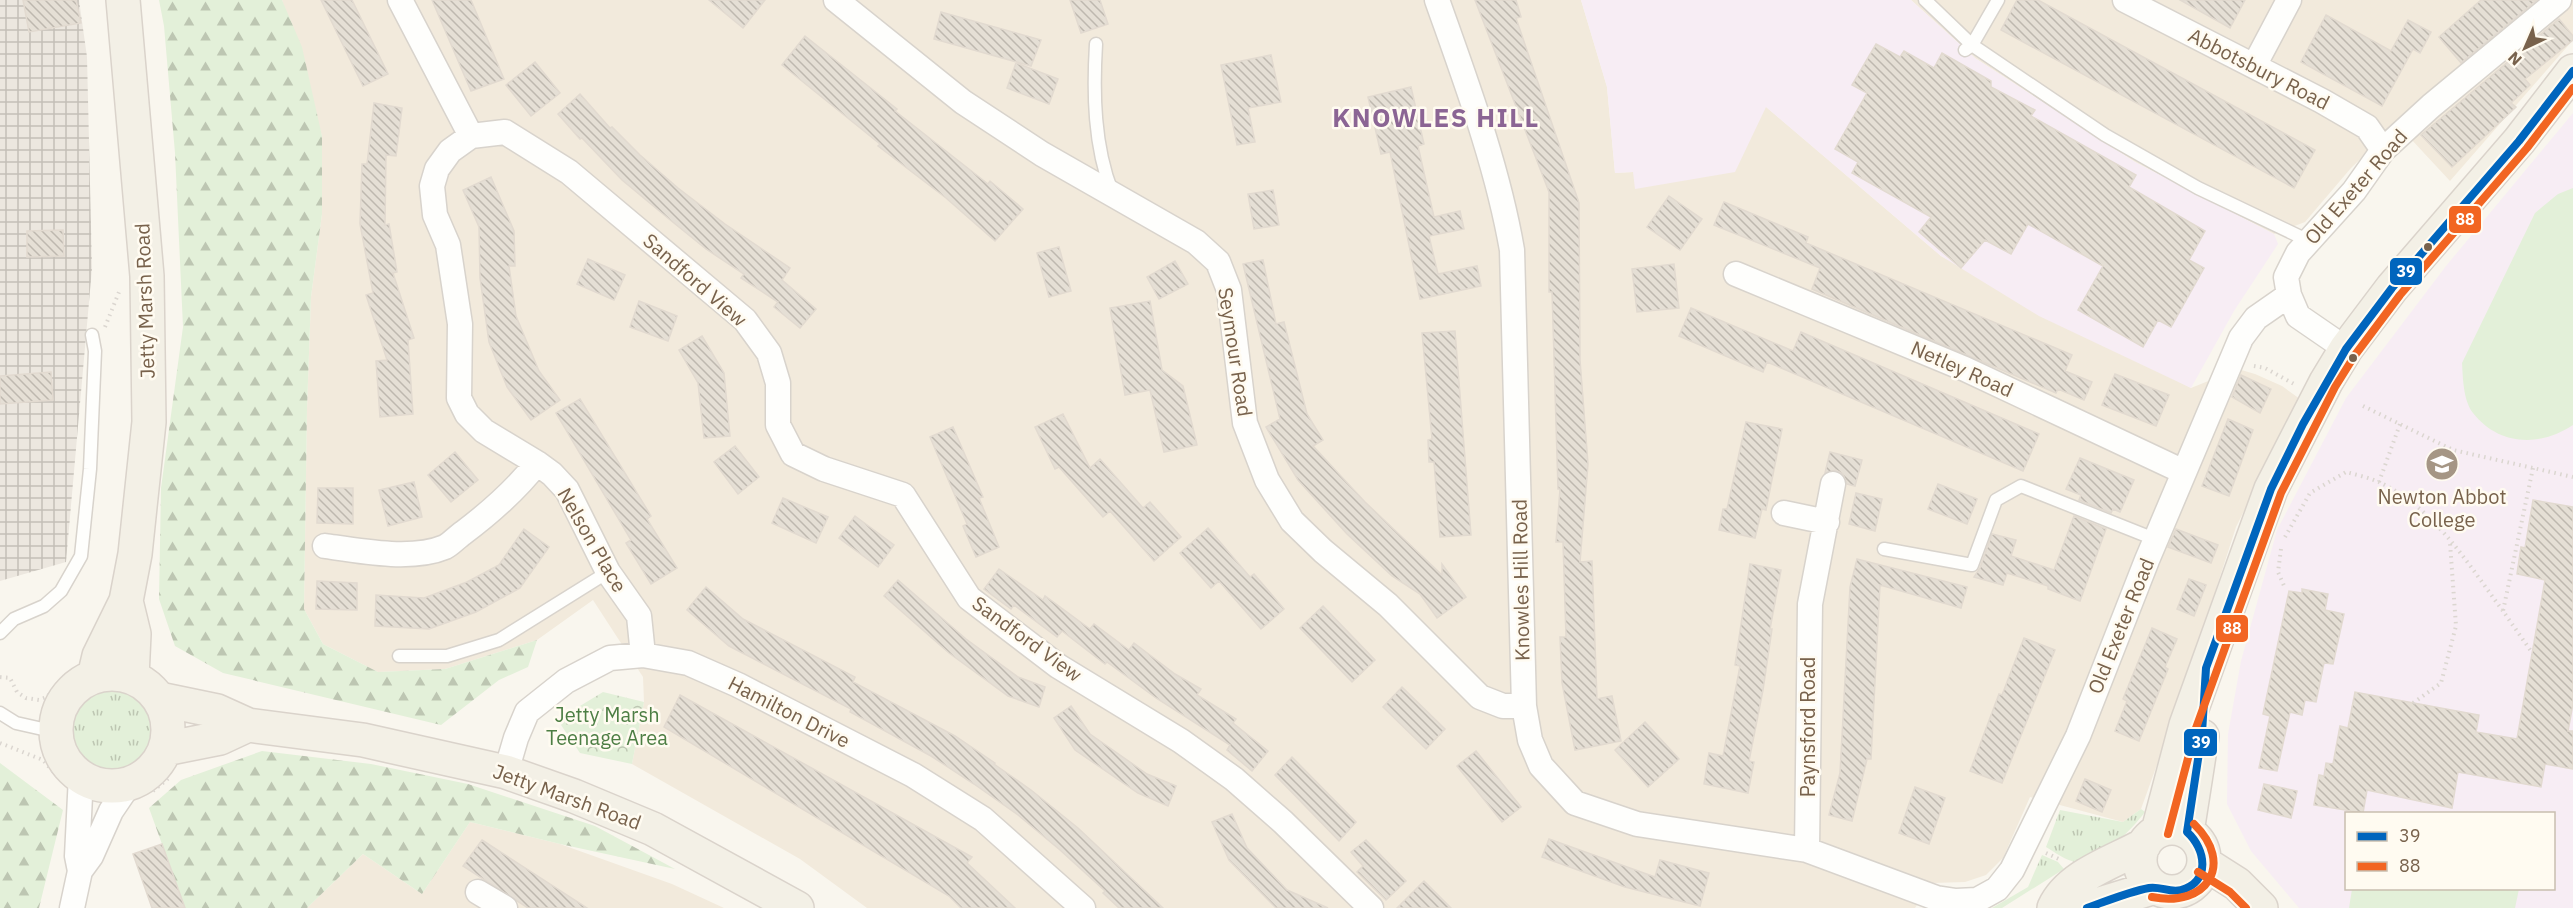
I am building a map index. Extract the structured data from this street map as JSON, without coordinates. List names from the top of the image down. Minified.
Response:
{"streets":{"main road":["Jetty Marsh Road"],"street":["Abbotsbury Road","Old Exeter Road","Sandford View","Seymour Road","Netley Road","Nelson Place","Knowles Hill Road","Hamilton Drive","Paynsford Road"]},"crossings":[["Abbotsbury Road","Old Exeter Road"],["Old Exeter Road","Netley Road"],["Old Exeter Road","Knowles Hill Road"],["Sandford View","Nelson Place"],["Jetty Marsh Road","Hamilton Drive"],["Seymour Road","Knowles Hill Road"],["Nelson Place","Hamilton Drive"],["Knowles Hill Road","Paynsford Road"]],"districts":["KNOWLES HILL"],"parks":["Jetty Marsh Teenage Area"],"places":{"school or university":["Newton Abbot College"]},"lines":["transit line 39","transit line 88"],"legend":["39","88"],"north":"bottom left"}
